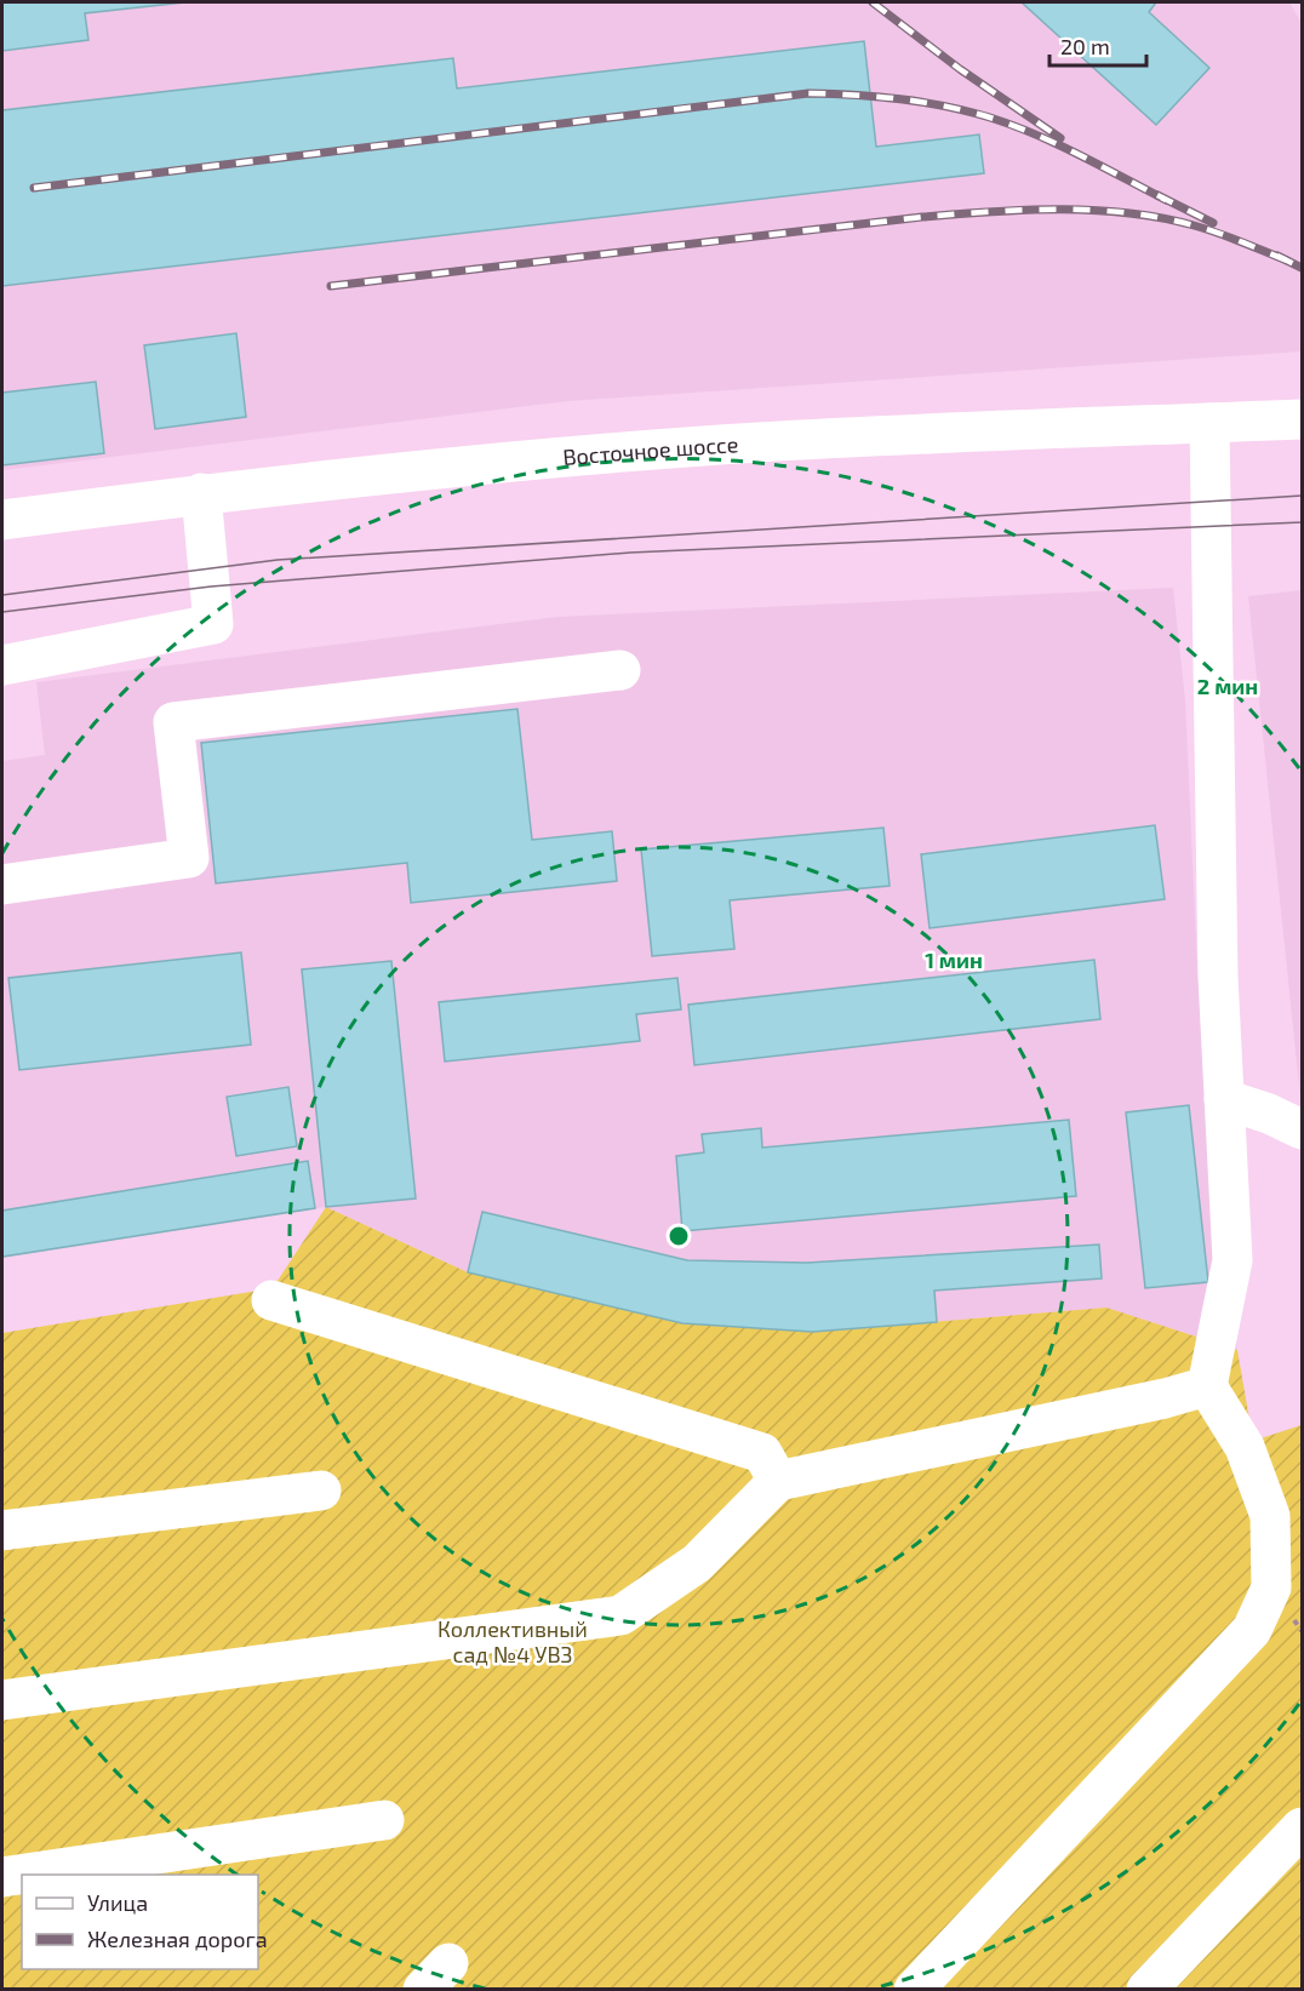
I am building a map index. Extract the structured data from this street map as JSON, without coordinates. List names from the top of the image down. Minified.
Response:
{"streets":{"main road":["Восточное шоссе"]},"parks":["Коллективный сад №4 УВЗ"],"legend":["Улица","Железная дорога"],"scale_bar":"20 m","rings":["2 мин","1 мин"]}
